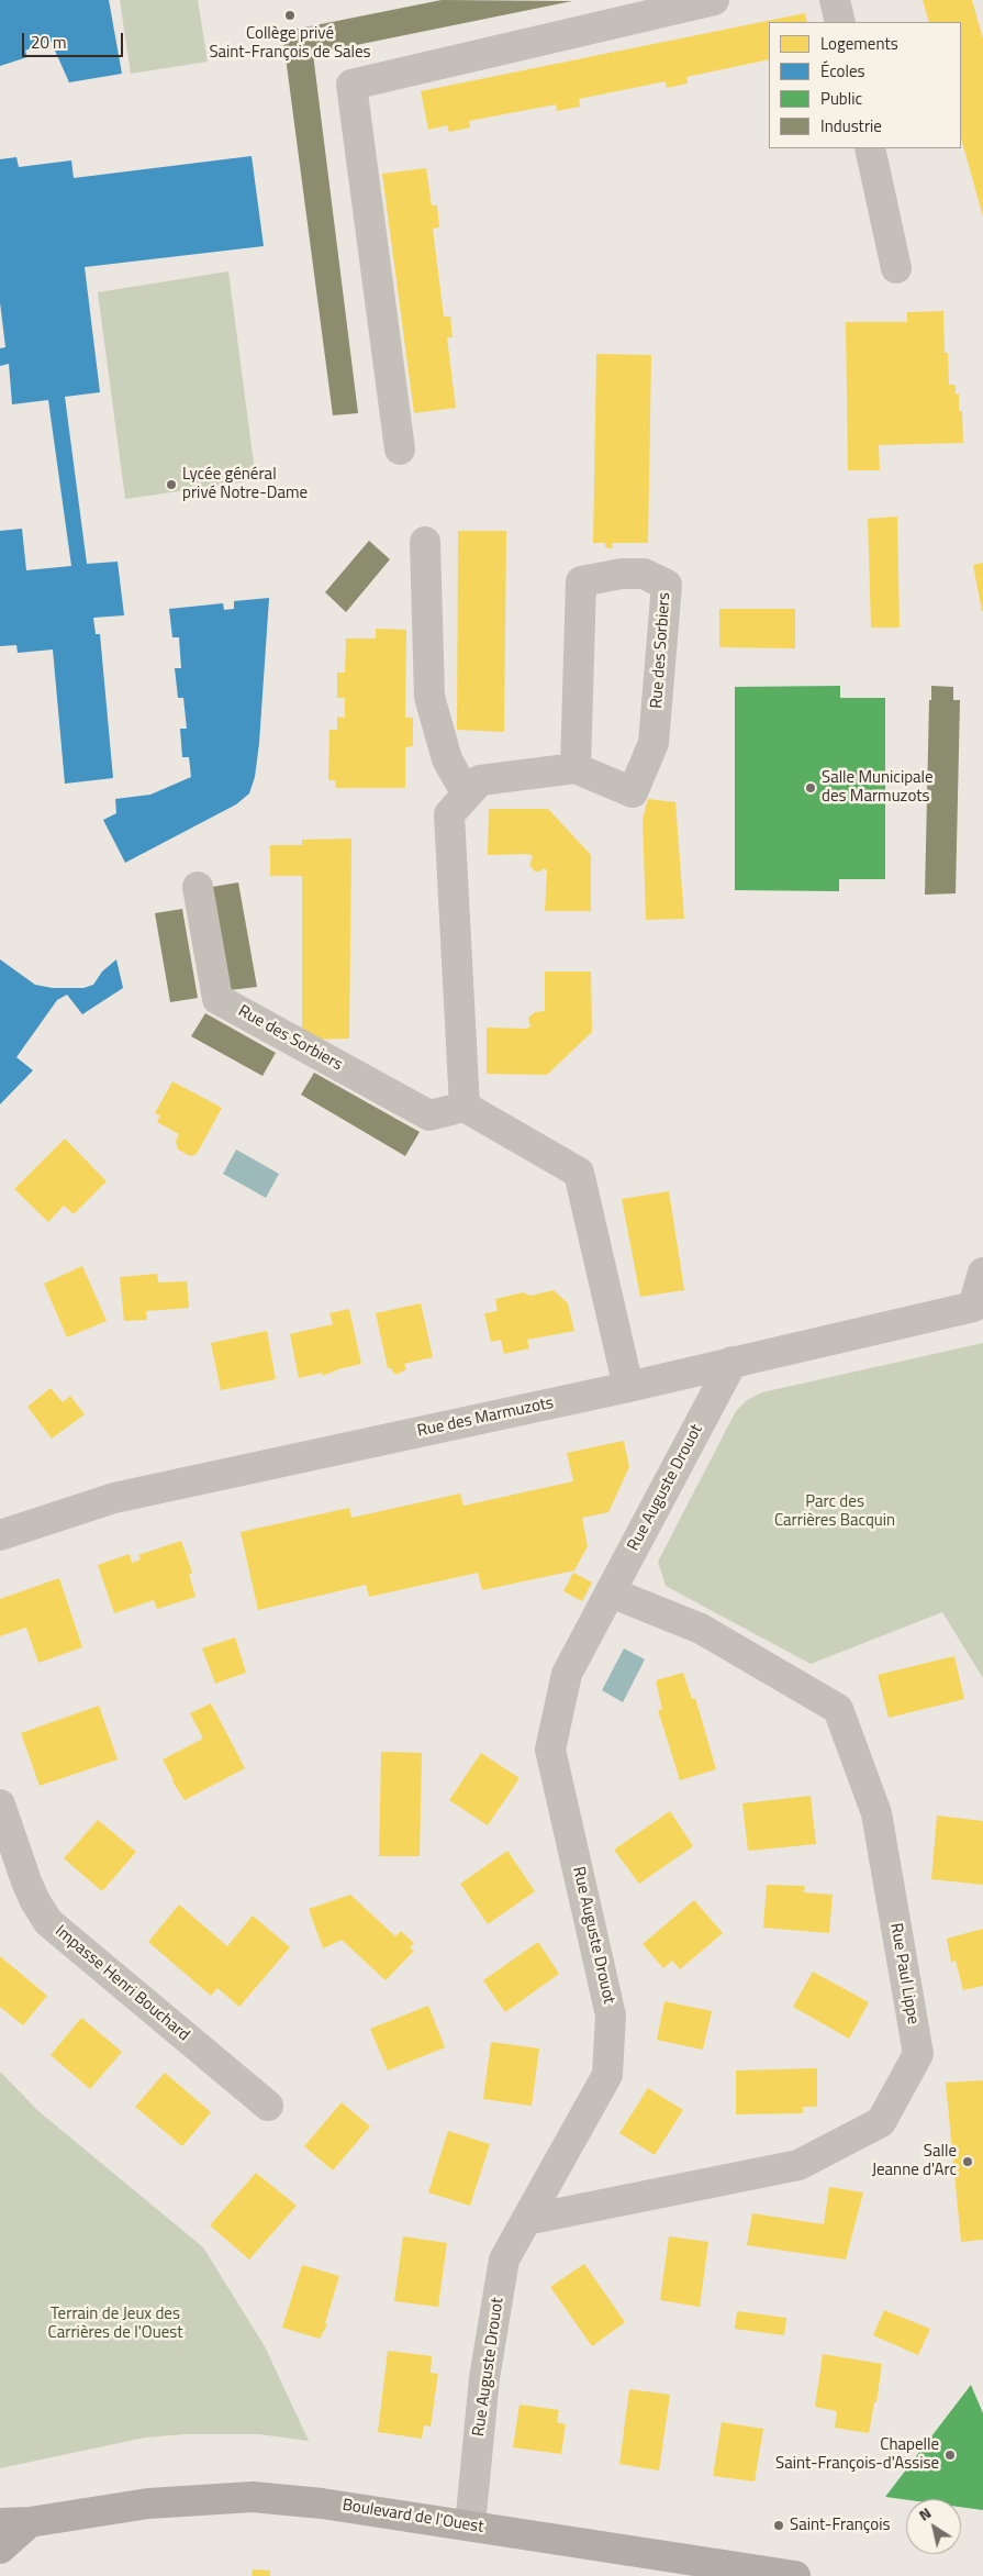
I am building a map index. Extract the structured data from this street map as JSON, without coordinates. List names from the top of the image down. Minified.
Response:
{"streets":{"main road":["Boulevard de l'Ouest"],"street":["Rue des Sorbiers","Rue des Marmuzots","Rue Auguste Drouot","Rue Paul Lippe","Impasse Henri Bouchard"]},"crossings":[["Rue des Marmuzots","Rue Auguste Drouot"],["Rue Auguste Drouot","Rue Paul Lippe"],["Rue Auguste Drouot","Boulevard de l'Ouest"]],"parks":["Parc des Carrières Bacquin","Terrain de Jeux des Carrières de l'Ouest"],"places":["Collège privé Saint-François de Sales","Lycée général privé Notre-Dame","Salle Municipale des Marmuzots","Salle Jeanne d'Arc","Chapelle Saint-François-d'Assise","Saint-François"],"legend":["Logements","Écoles","Public","Industrie"],"scale_bar":"20 m","north":"top left"}
